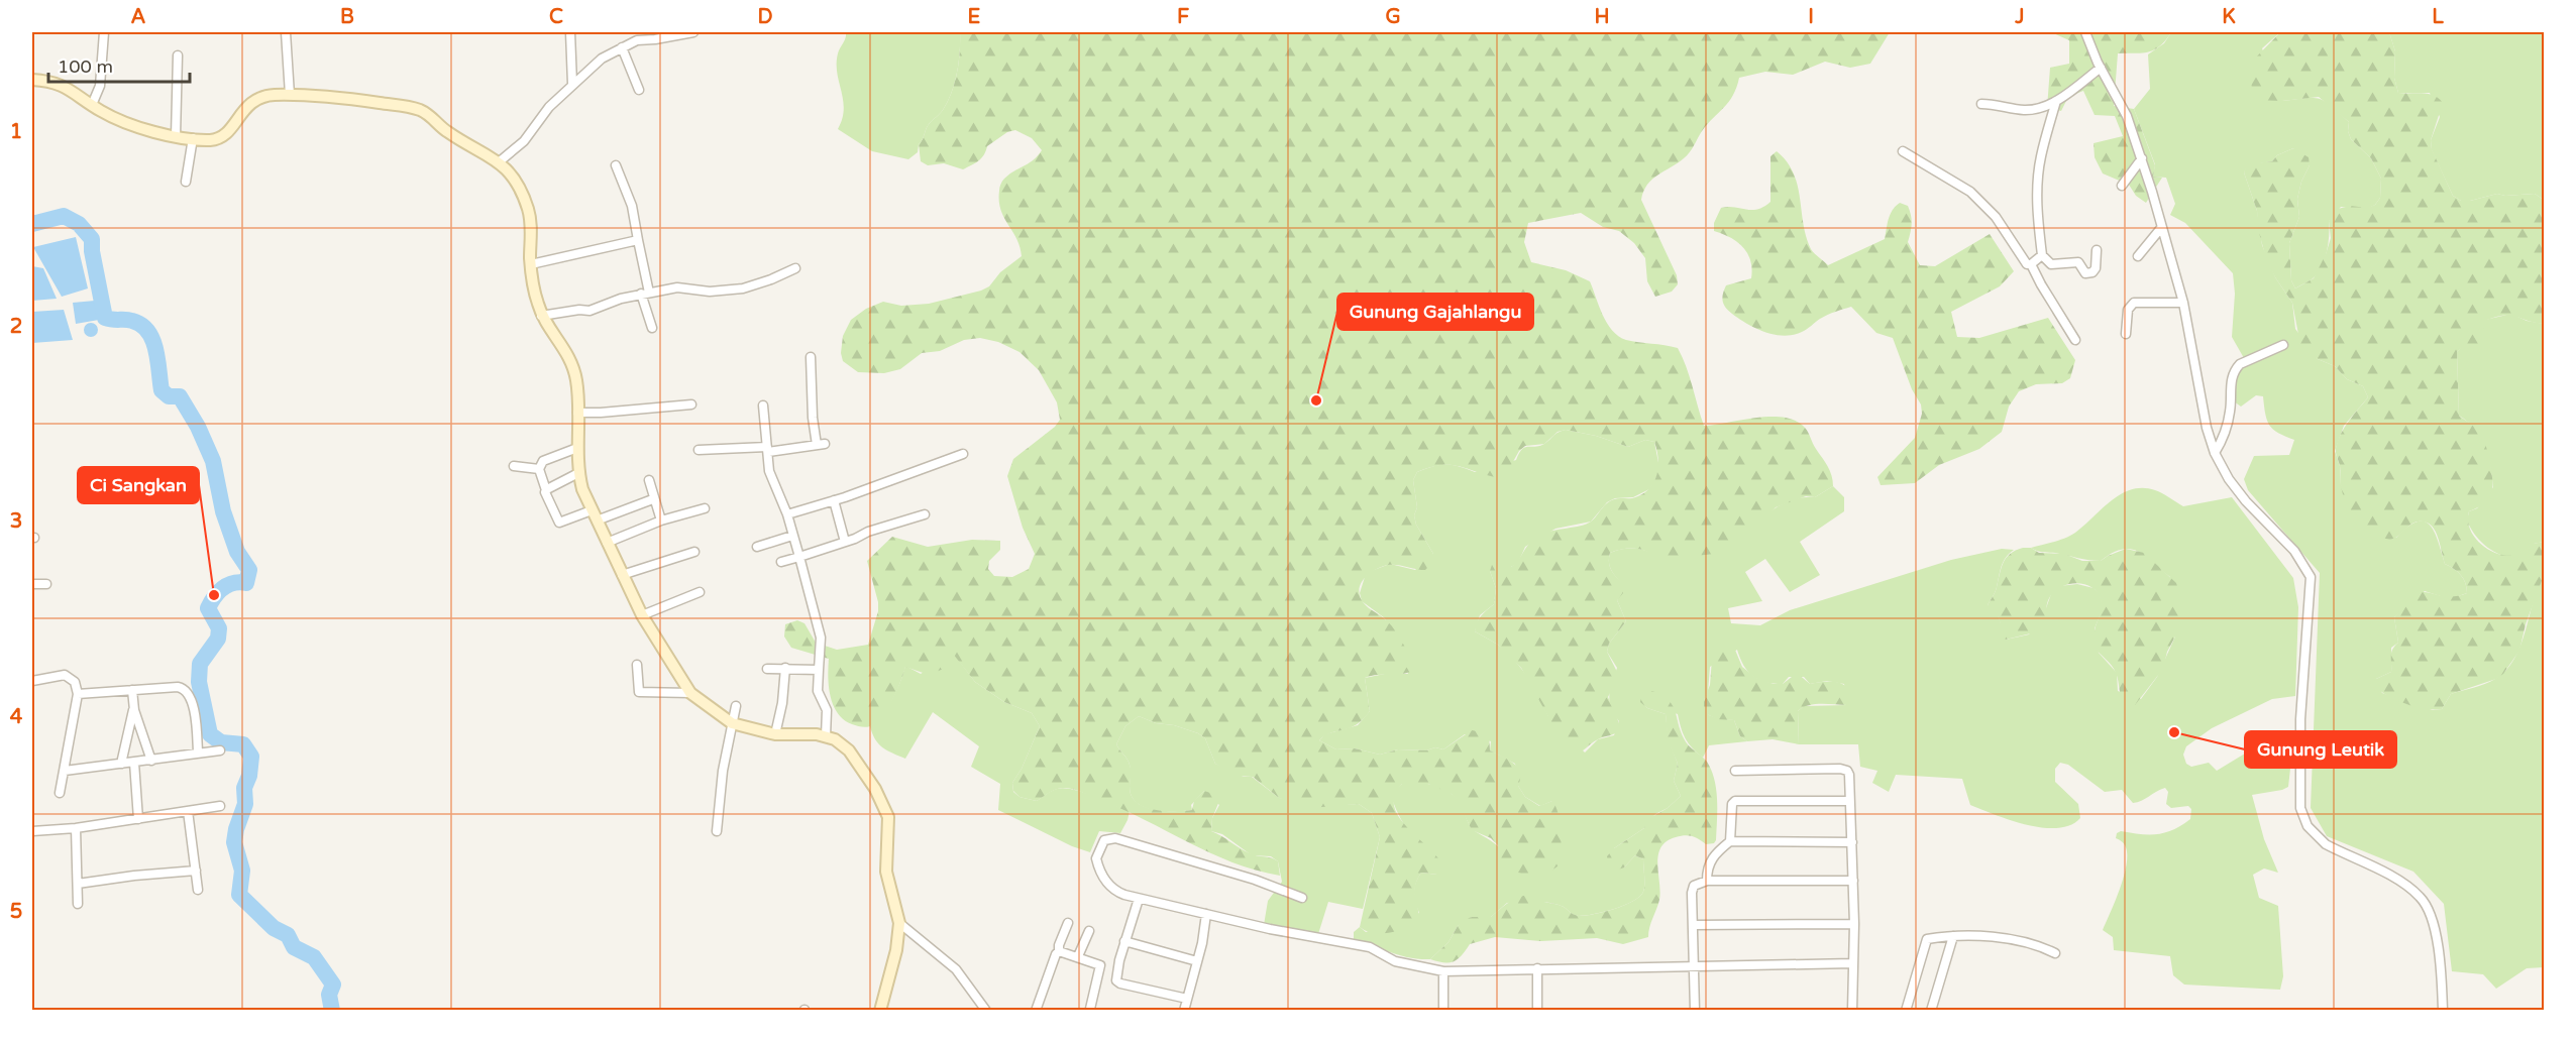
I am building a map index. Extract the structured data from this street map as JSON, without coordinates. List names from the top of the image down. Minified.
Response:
{"places":["Gunung Gajahlangu","Ci Sangkan","Gunung Leutik"],"scale_bar":"100 m","grid":{"columns":["A","B","C","D","E","F","G","H","I","J","K","L"],"rows":["1","2","3","4","5"]}}
